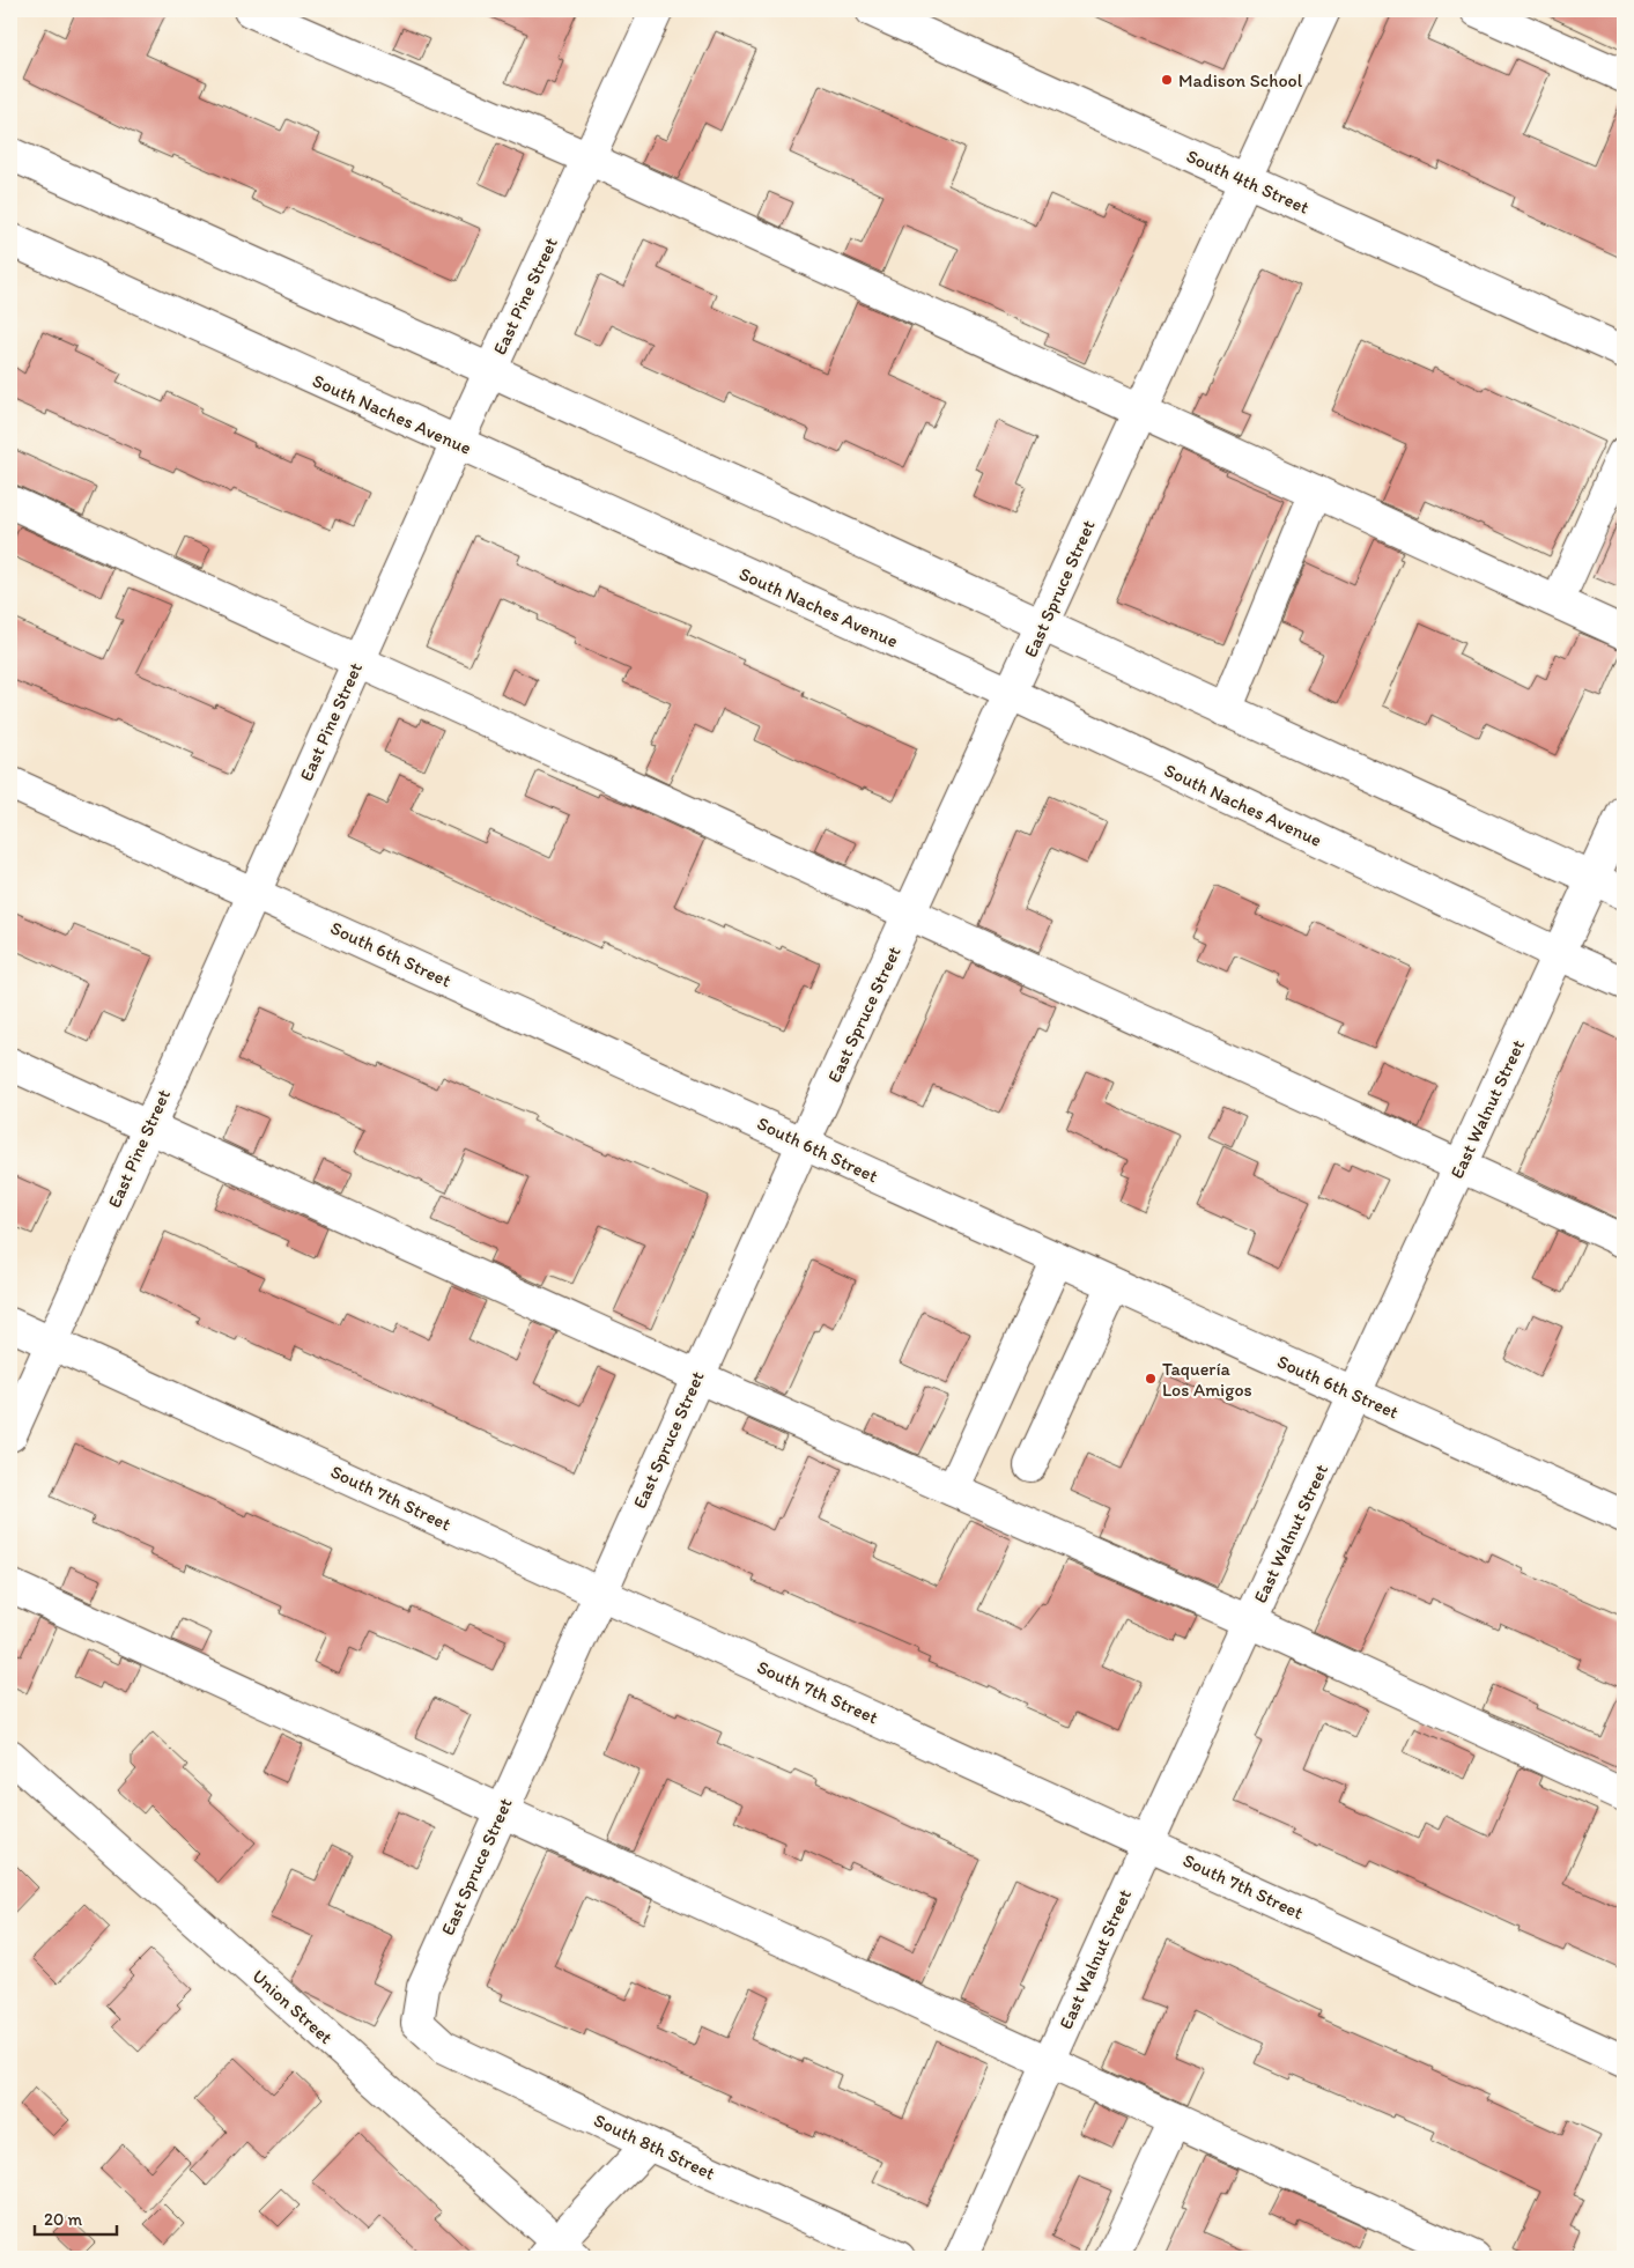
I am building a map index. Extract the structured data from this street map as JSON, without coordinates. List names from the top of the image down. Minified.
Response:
{"streets":{"street":["South 4th Street","East Pine Street","South Naches Avenue","East Spruce Street","South 6th Street","East Walnut Street","South 7th Street","Union Street","South 8th Street"]},"crossings":[["South 4th Street","East Spruce Street"],["East Pine Street","South Naches Avenue"],["East Pine Street","South 6th Street"],["East Pine Street","South 7th Street"],["South Naches Avenue","East Spruce Street"],["South Naches Avenue","East Walnut Street"],["East Spruce Street","South 6th Street"],["East Spruce Street","South 7th Street"],["East Spruce Street","South 8th Street"],["South 6th Street","East Walnut Street"],["East Walnut Street","South 7th Street"]],"places":["Madison School","Taquería Los Amigos"],"scale_bar":"20 m"}
